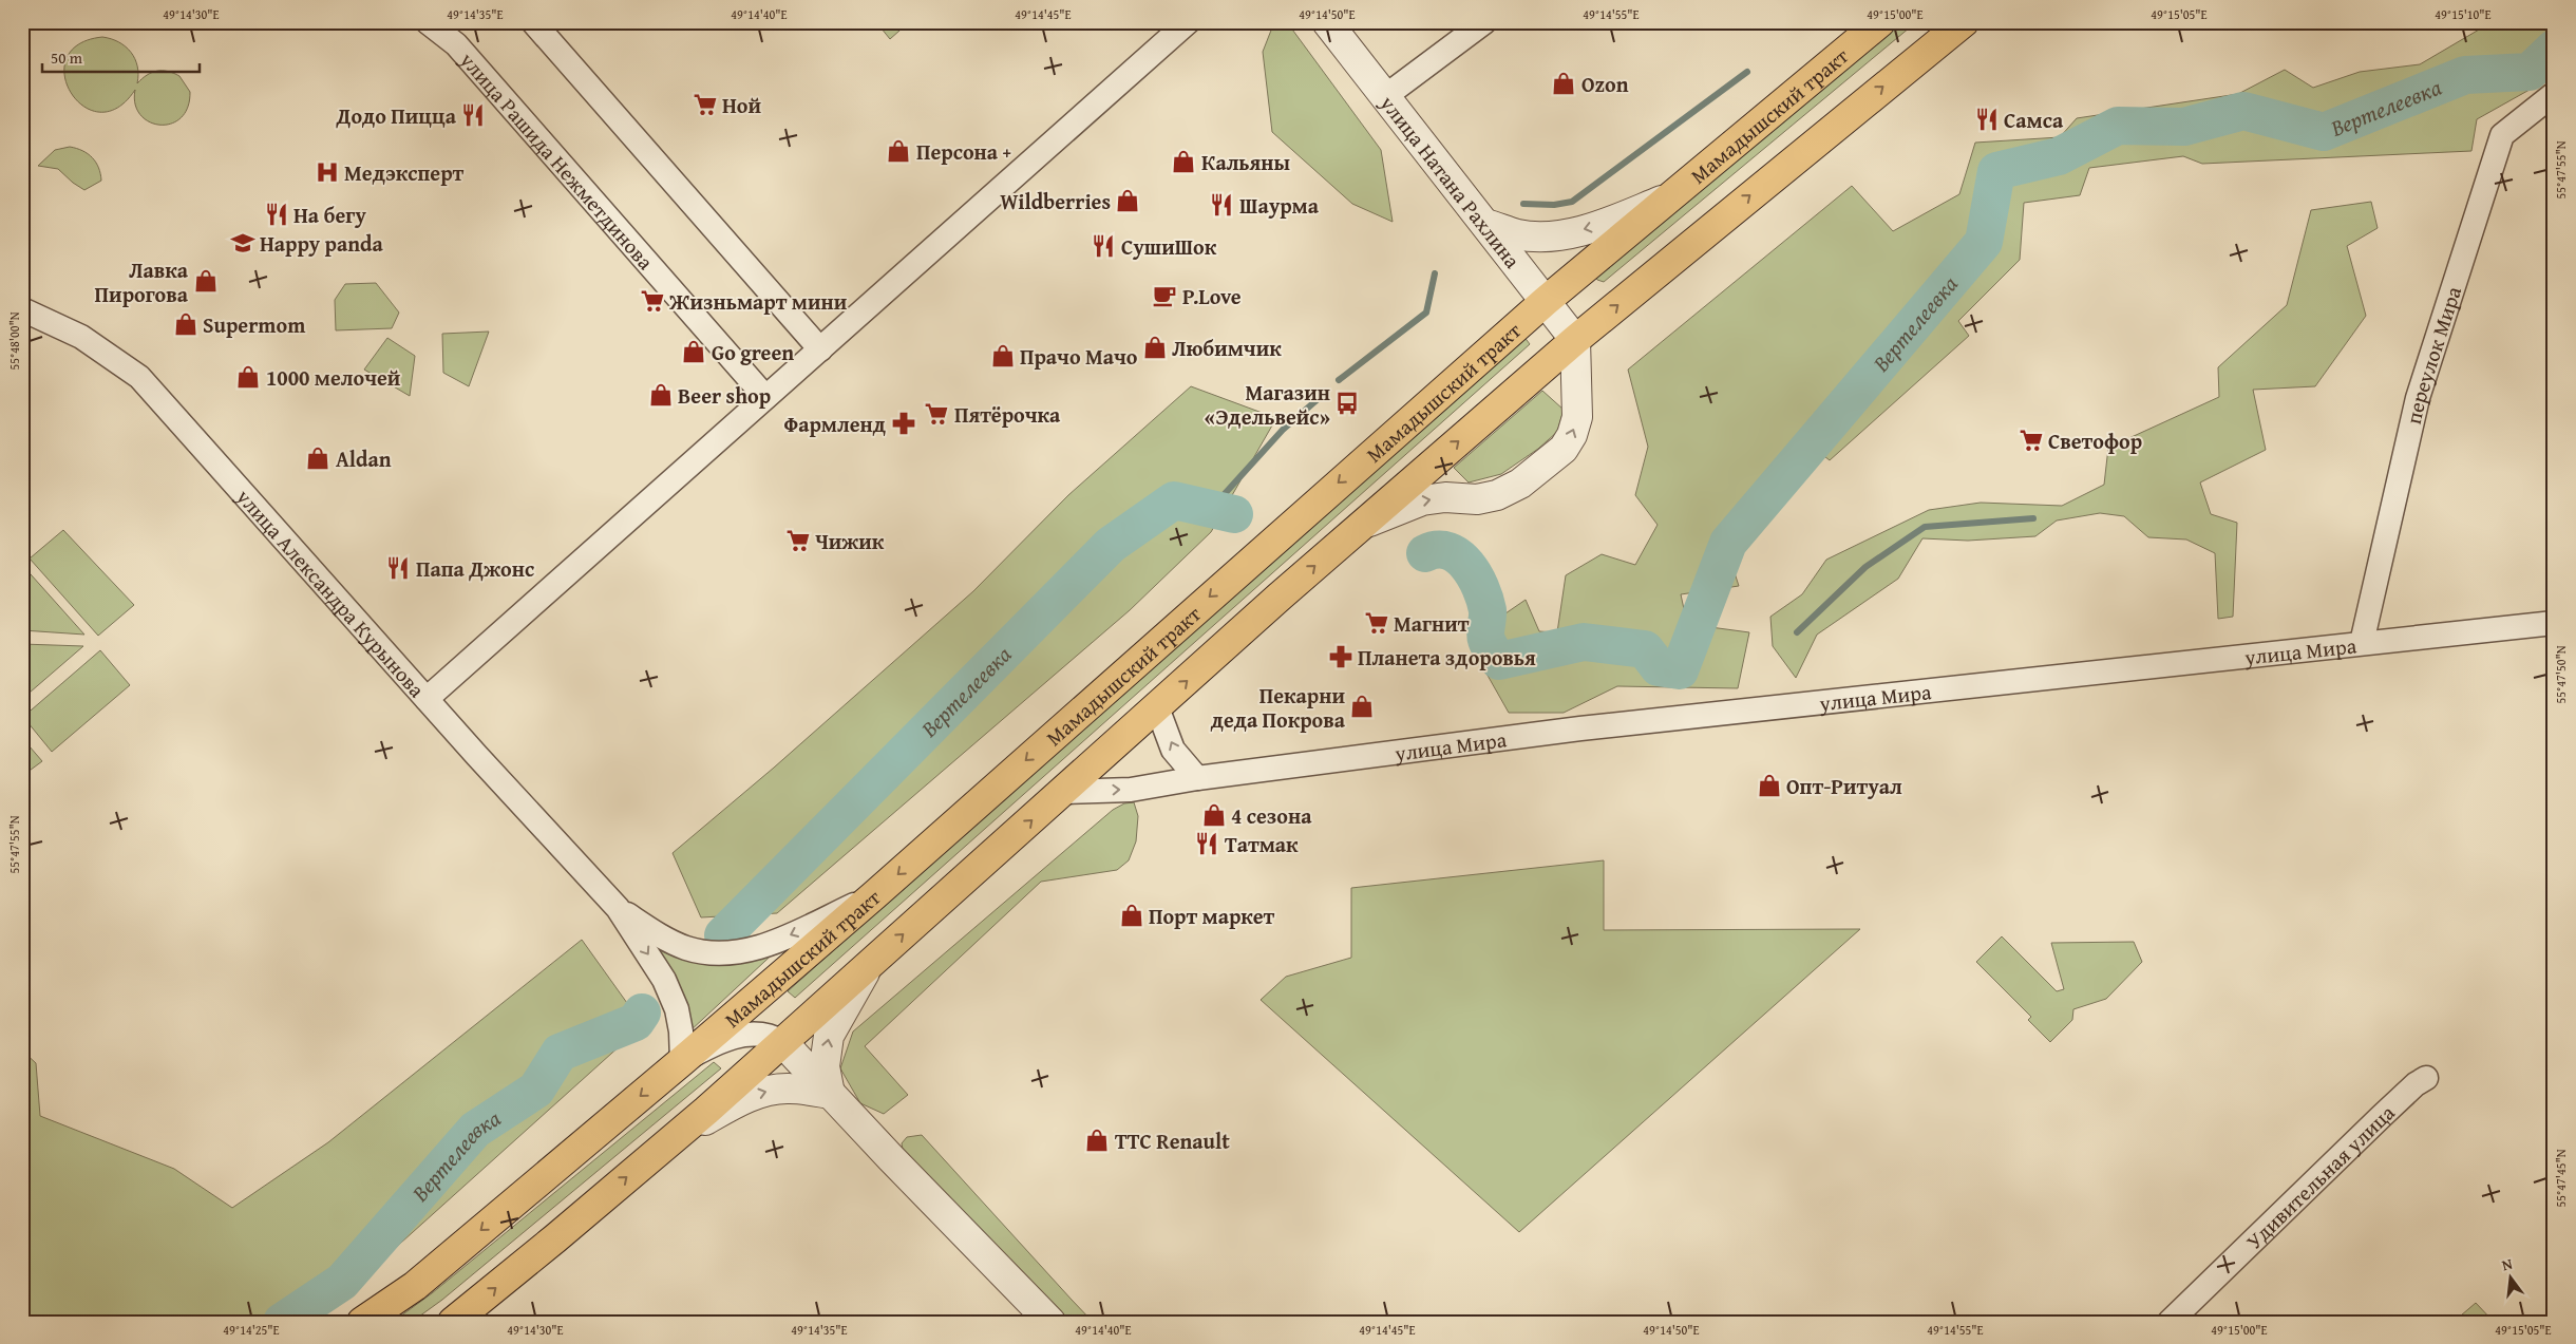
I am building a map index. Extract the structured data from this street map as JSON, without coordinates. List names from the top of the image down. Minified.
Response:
{"streets":{"main road":["Мамадышский тракт"],"street":["улица Рашида Нежметдинова","улица Натана Рахлина","переулок Мира","улица Александра Курынова","улица Мира","Удивительная улица"]},"crossings":[["Мамадышский тракт","улица Натана Рахлина"],["Мамадышский тракт","улица Александра Курынова"],["переулок Мира","улица Мира"]],"water":["Вертелеевка"],"places":{"shop":["Ozon","Персона +","Кальяны","Wildberries","Лавка Пирогова","Supermom","Любимчик","Go green","Прачо Мачо","1000 мелочей","Beer shop","Aldan","Пекарни деда Покрова","Опт-Ритуал","4 сезона","Порт маркет","ТТС Renault"],"supermarket":["Ной","Жизньмарт мини","Пятёрочка","Светофор","Чижик","Магнит"],"restaurant":["Додо Пицца","Самса","Шаурма","На бегу","СушиШок","Папа Джонс","Татмак"],"hospital":["Медэксперт"],"school or university":["Happy panda"],"cafe":["P.Love"],"bus stop":["Магазин «Эдельвейс»"],"pharmacy":["Фармленд","Планета здоровья"]},"scale_bar":"50 m","north":"top","coordinates":["49°14'30\"E","49°14'35\"E","49°14'40\"E","49°14'45\"E","49°14'50\"E","49°14'55\"E","49°15'00\"E","49°15'05\"E","49°15'10\"E","55°47'55\"N","55°48'00\"N","55°47'50\"N","55°47'45\"N","49°14'25\"E"]}
